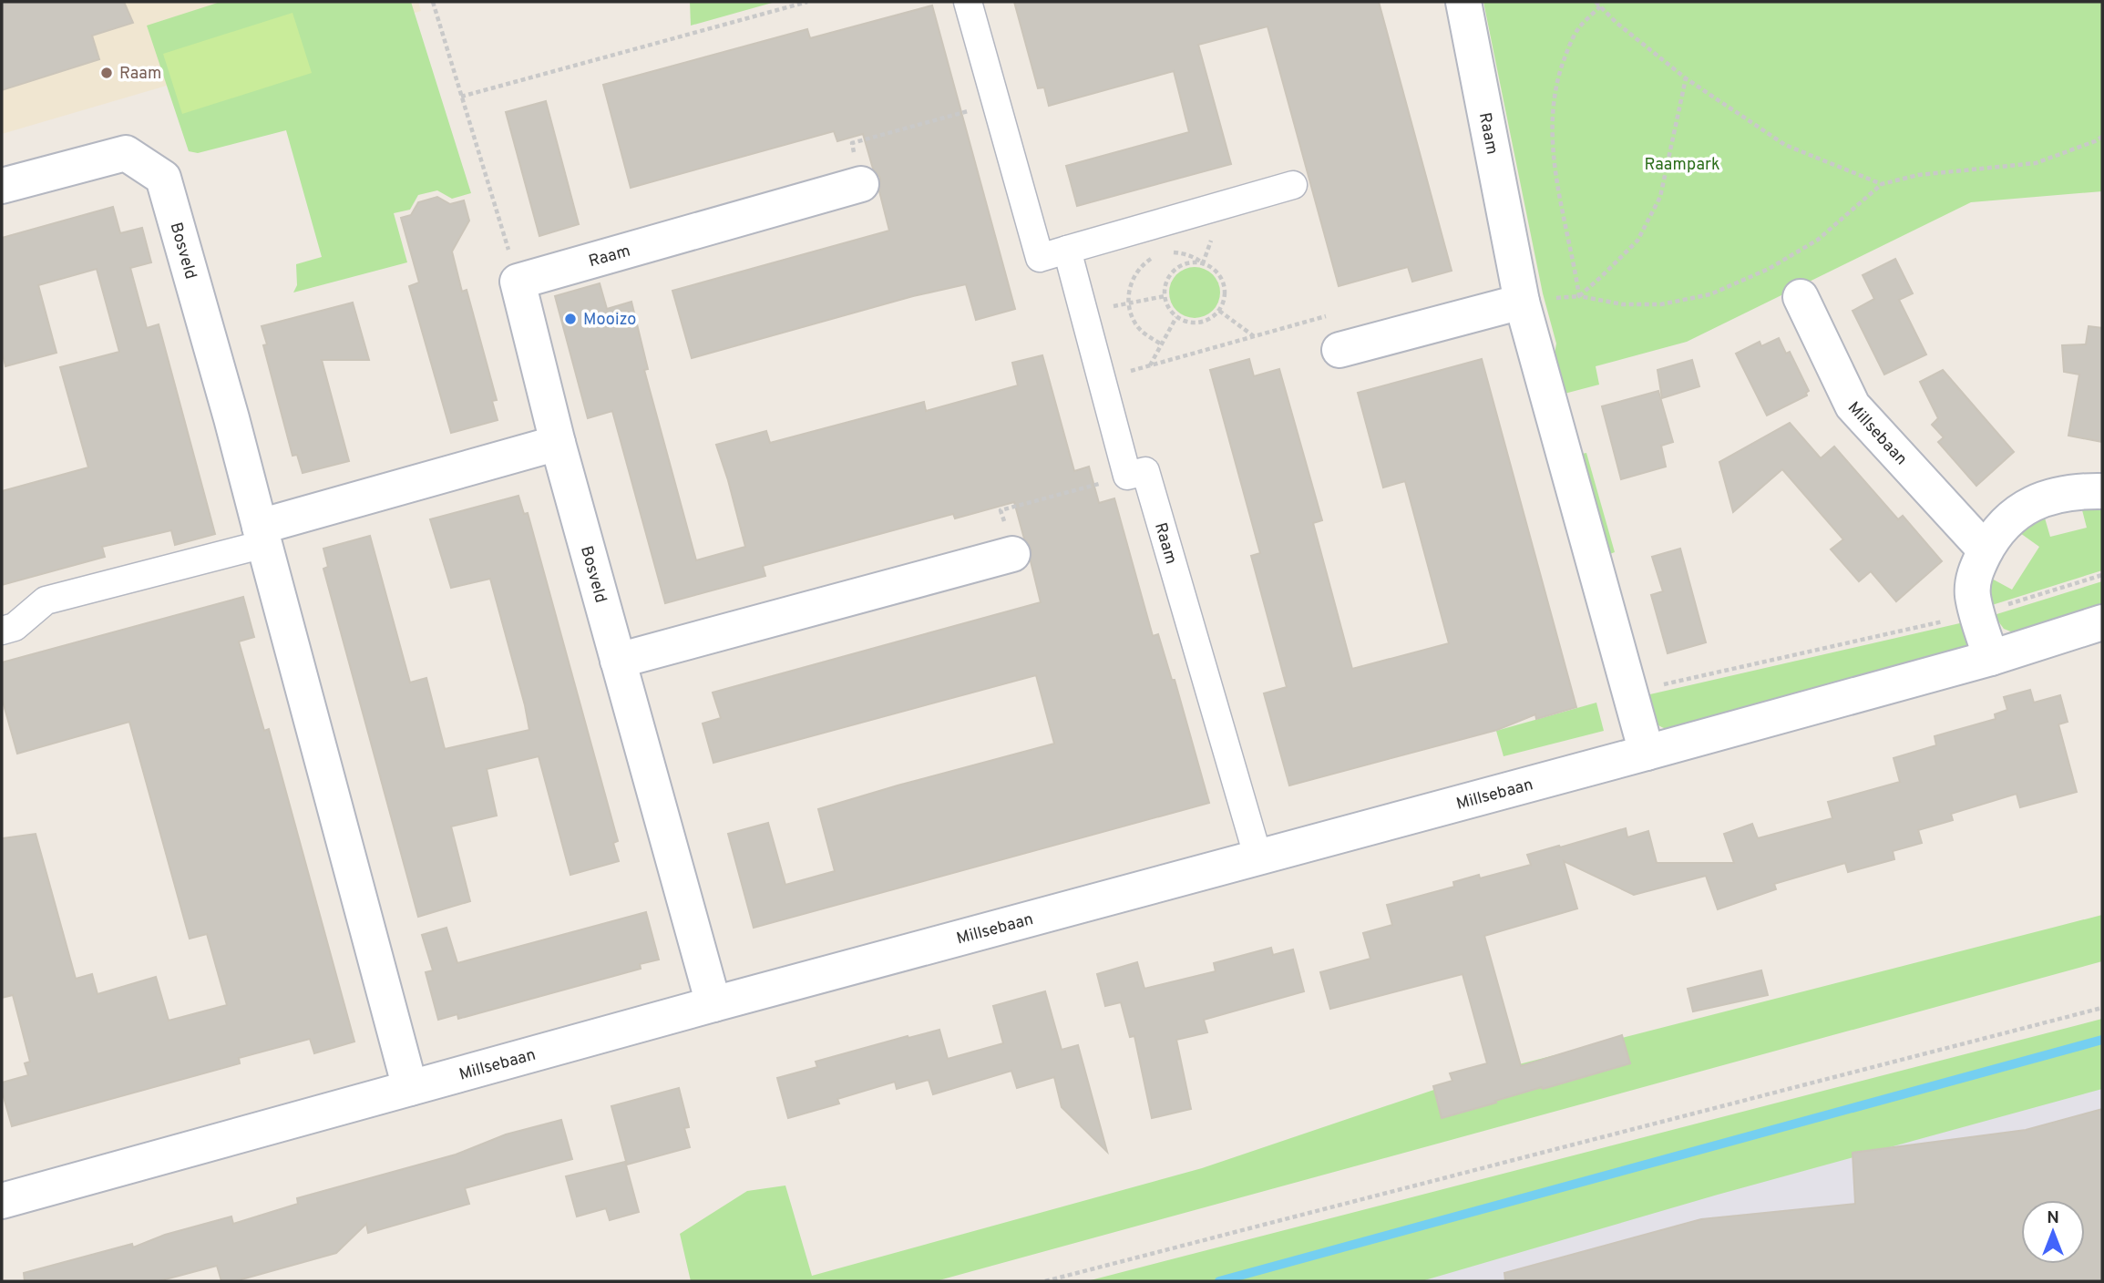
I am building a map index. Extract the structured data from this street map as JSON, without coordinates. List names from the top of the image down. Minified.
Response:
{"streets":{"street":["Raam","Bosveld","Millsebaan"]},"crossings":[["Raam","Millsebaan"],["Bosveld","Millsebaan"]],"parks":["Raampark"],"places":["Raam","Mooizo"],"north":"top"}
